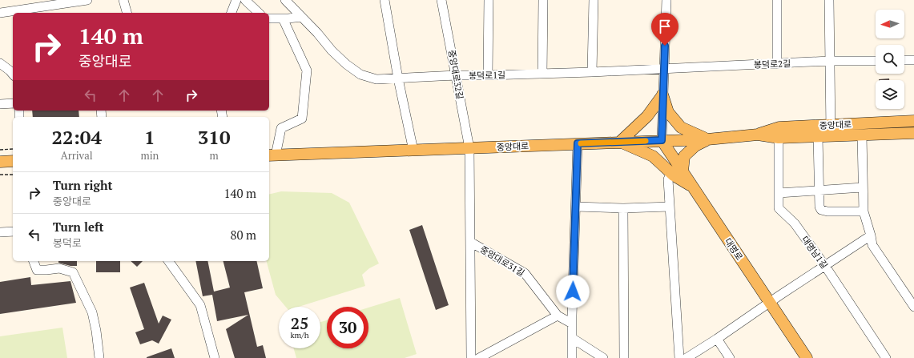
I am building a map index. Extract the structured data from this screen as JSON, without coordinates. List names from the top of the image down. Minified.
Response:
{"streets":{"main road":["중앙대로","대명로"],"street":["봉덕로2길","중앙대로32길","봉덕로1길","대명남1길","중앙대로31길"]},"crossings":[["봉덕로2길","봉덕로1길"],["중앙대로32길","봉덕로1길"],["중앙대로32길","중앙대로"],["중앙대로32길","중앙대로31길"],["중앙대로","대명로"],["중앙대로","대명남1길"],["중앙대로","중앙대로31길"]],"north":"left","page":{"turn":["140 m","중앙대로"],"eta":["22:04","Arrival","1","min","310","m"],"list":[{"name":"Turn right","note":"중앙대로","value":"140 m"},{"name":"Turn left","note":"봉덕로","value":"80 m"}],"speed":"25 km/h","limit":"30"}}
